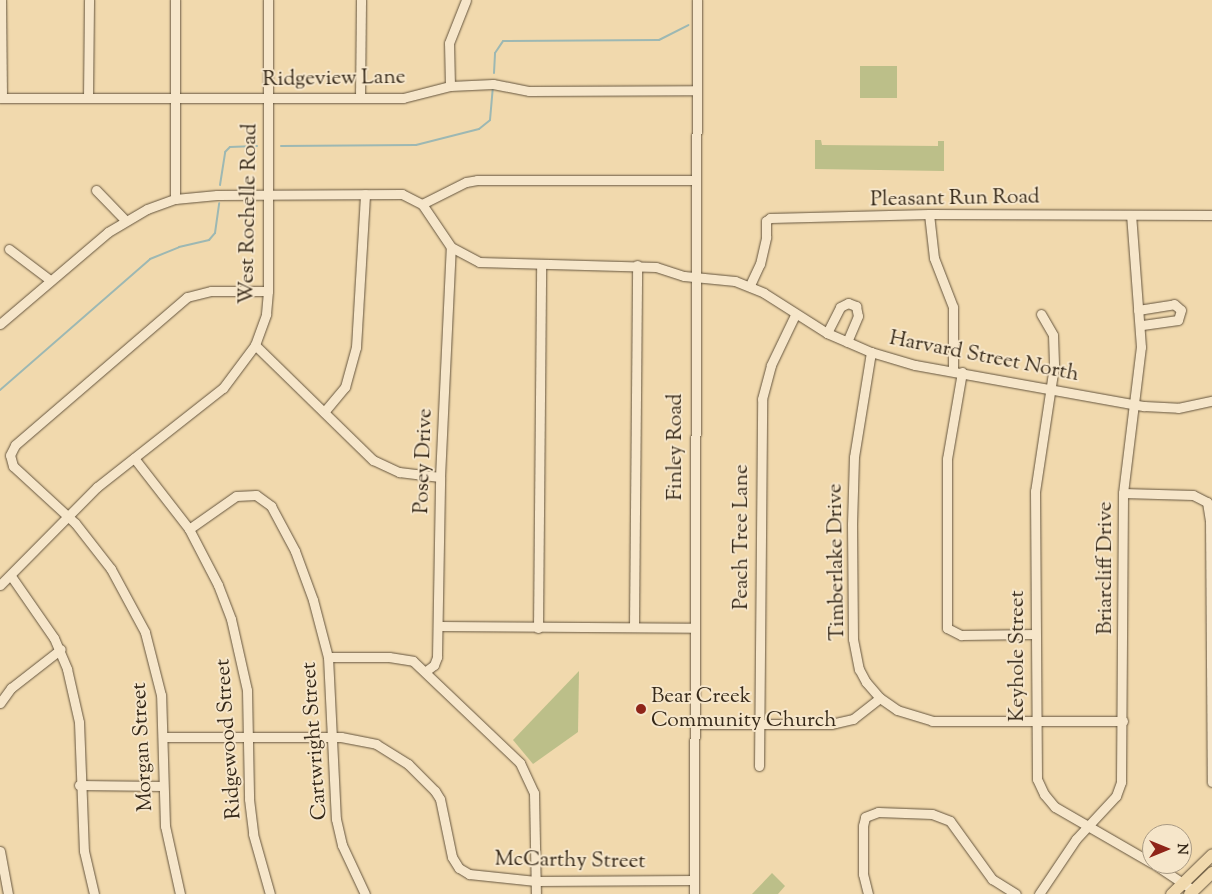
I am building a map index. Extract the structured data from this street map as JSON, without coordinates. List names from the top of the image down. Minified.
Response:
{"streets":{"street":["Ridgeview Lane","Pleasant Run Road","West Rochelle Road","Harvard Street North","Finley Road","Posey Drive","Peach Tree Lane","Timberlake Drive","Briarcliff Drive","Keyhole Street","Ridgewood Street","Cartwright Street","Morgan Street","McCarthy Street"]},"crossings":[["Ridgeview Lane","West Rochelle Road"],["Ridgeview Lane","Finley Road"],["Pleasant Run Road","Harvard Street North"],["Pleasant Run Road","Briarcliff Drive"],["West Rochelle Road","Ridgewood Street"],["West Rochelle Road","Morgan Street"],["Harvard Street North","Finley Road"],["Harvard Street North","Posey Drive"],["Harvard Street North","Peach Tree Lane"],["Harvard Street North","Timberlake Drive"],["Harvard Street North","Briarcliff Drive"],["Harvard Street North","Keyhole Street"],["Finley Road","McCarthy Street"],["Timberlake Drive","Briarcliff Drive"],["Timberlake Drive","Keyhole Street"],["Briarcliff Drive","Keyhole Street"],["Ridgewood Street","Cartwright Street"],["Ridgewood Street","McCarthy Street"],["Cartwright Street","McCarthy Street"],["Morgan Street","McCarthy Street"]],"places":["Bear Creek Community Church"],"north":"right"}
